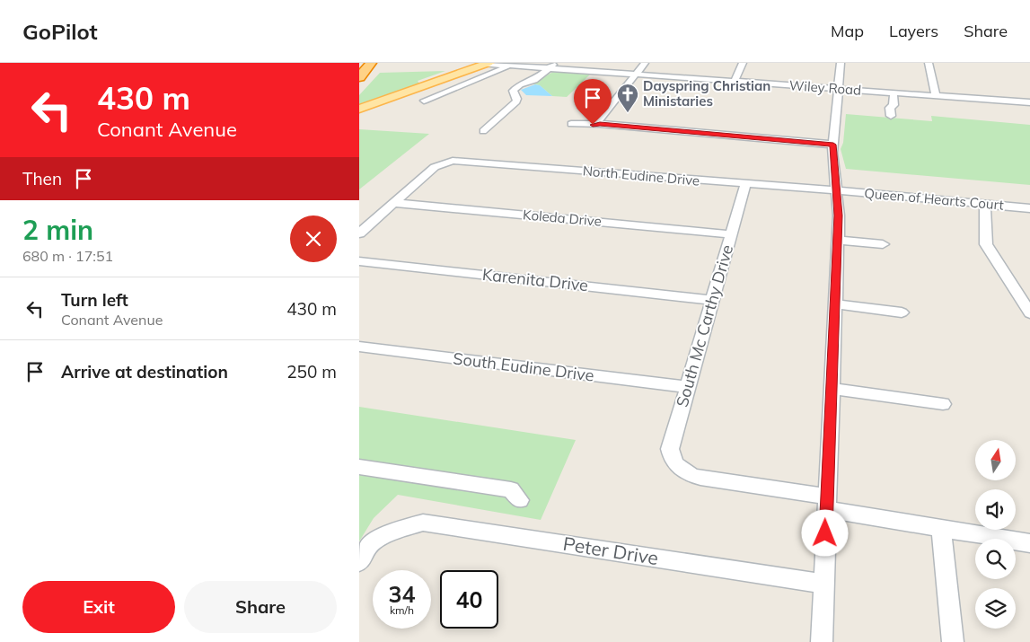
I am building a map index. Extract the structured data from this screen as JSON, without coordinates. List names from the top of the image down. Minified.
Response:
{"streets":{"street":["Wiley Road","North Eudine Drive","Queen of Hearts Court","Koleda Drive","Karenita Drive","South Mc Carthy Drive","South Eudine Drive","Peter Drive"]},"crossings":[["North Eudine Drive","Queen of Hearts Court"],["North Eudine Drive","South Mc Carthy Drive"],["Koleda Drive","South Mc Carthy Drive"],["Karenita Drive","South Mc Carthy Drive"],["South Mc Carthy Drive","South Eudine Drive"]],"places":{"church":["Dayspring Christian Ministaries"]},"north":"top","page":{"header":"GoPilot","nav":["Map","Layers","Share"],"turn":["430 m","Conant Avenue"],"then":"Then","heading":["2 min","680 m · 17:51"],"list":[{"name":"Turn left","note":"Conant Avenue","value":"430 m"},{"name":"Arrive at destination","value":"250 m"}],"speed":"34 km/h","limit":"40","buttons":["Exit","Share"]}}
